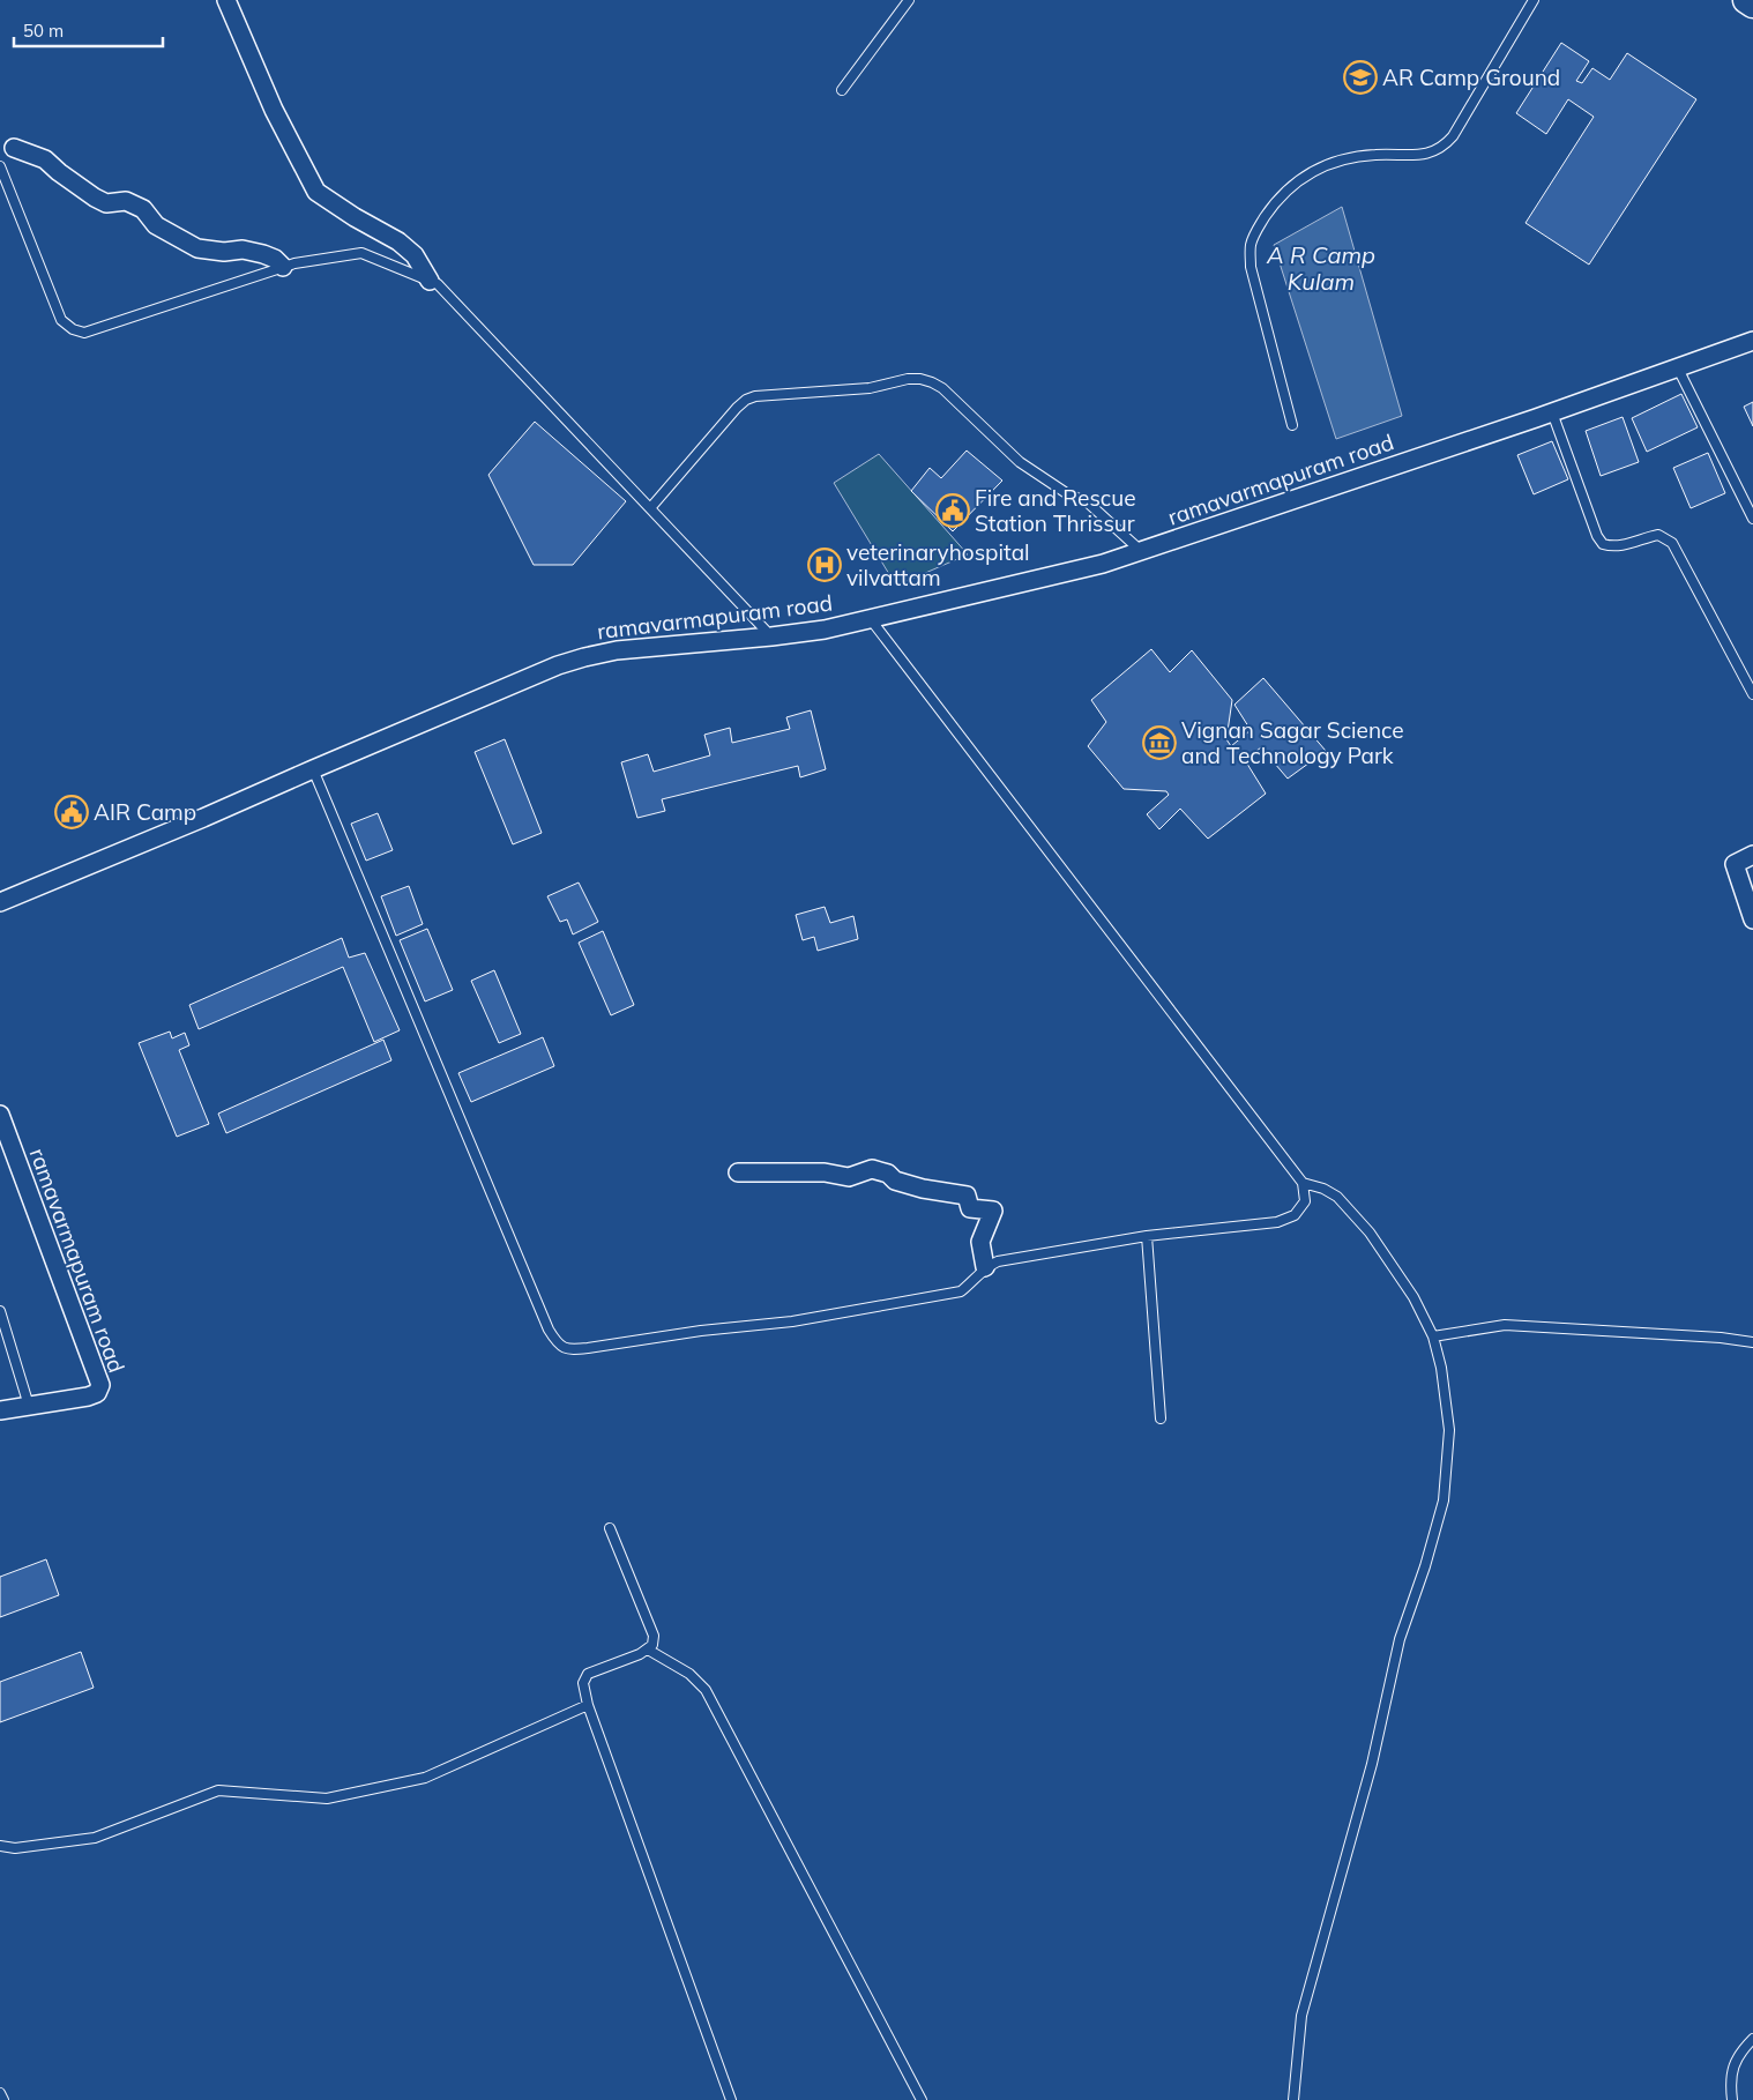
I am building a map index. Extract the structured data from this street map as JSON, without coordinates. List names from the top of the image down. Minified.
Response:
{"streets":{"street":["ramavarmapuram road"]},"water":["A R Camp Kulam"],"places":{"school or university":["AR Camp Ground"],"public building":["Fire and Rescue Station Thrissur","AIR Camp"],"hospital":["veterinaryhospital vilvattam"],"museum":["Vignan Sagar Science and Technology Park"]},"scale_bar":"50 m"}
